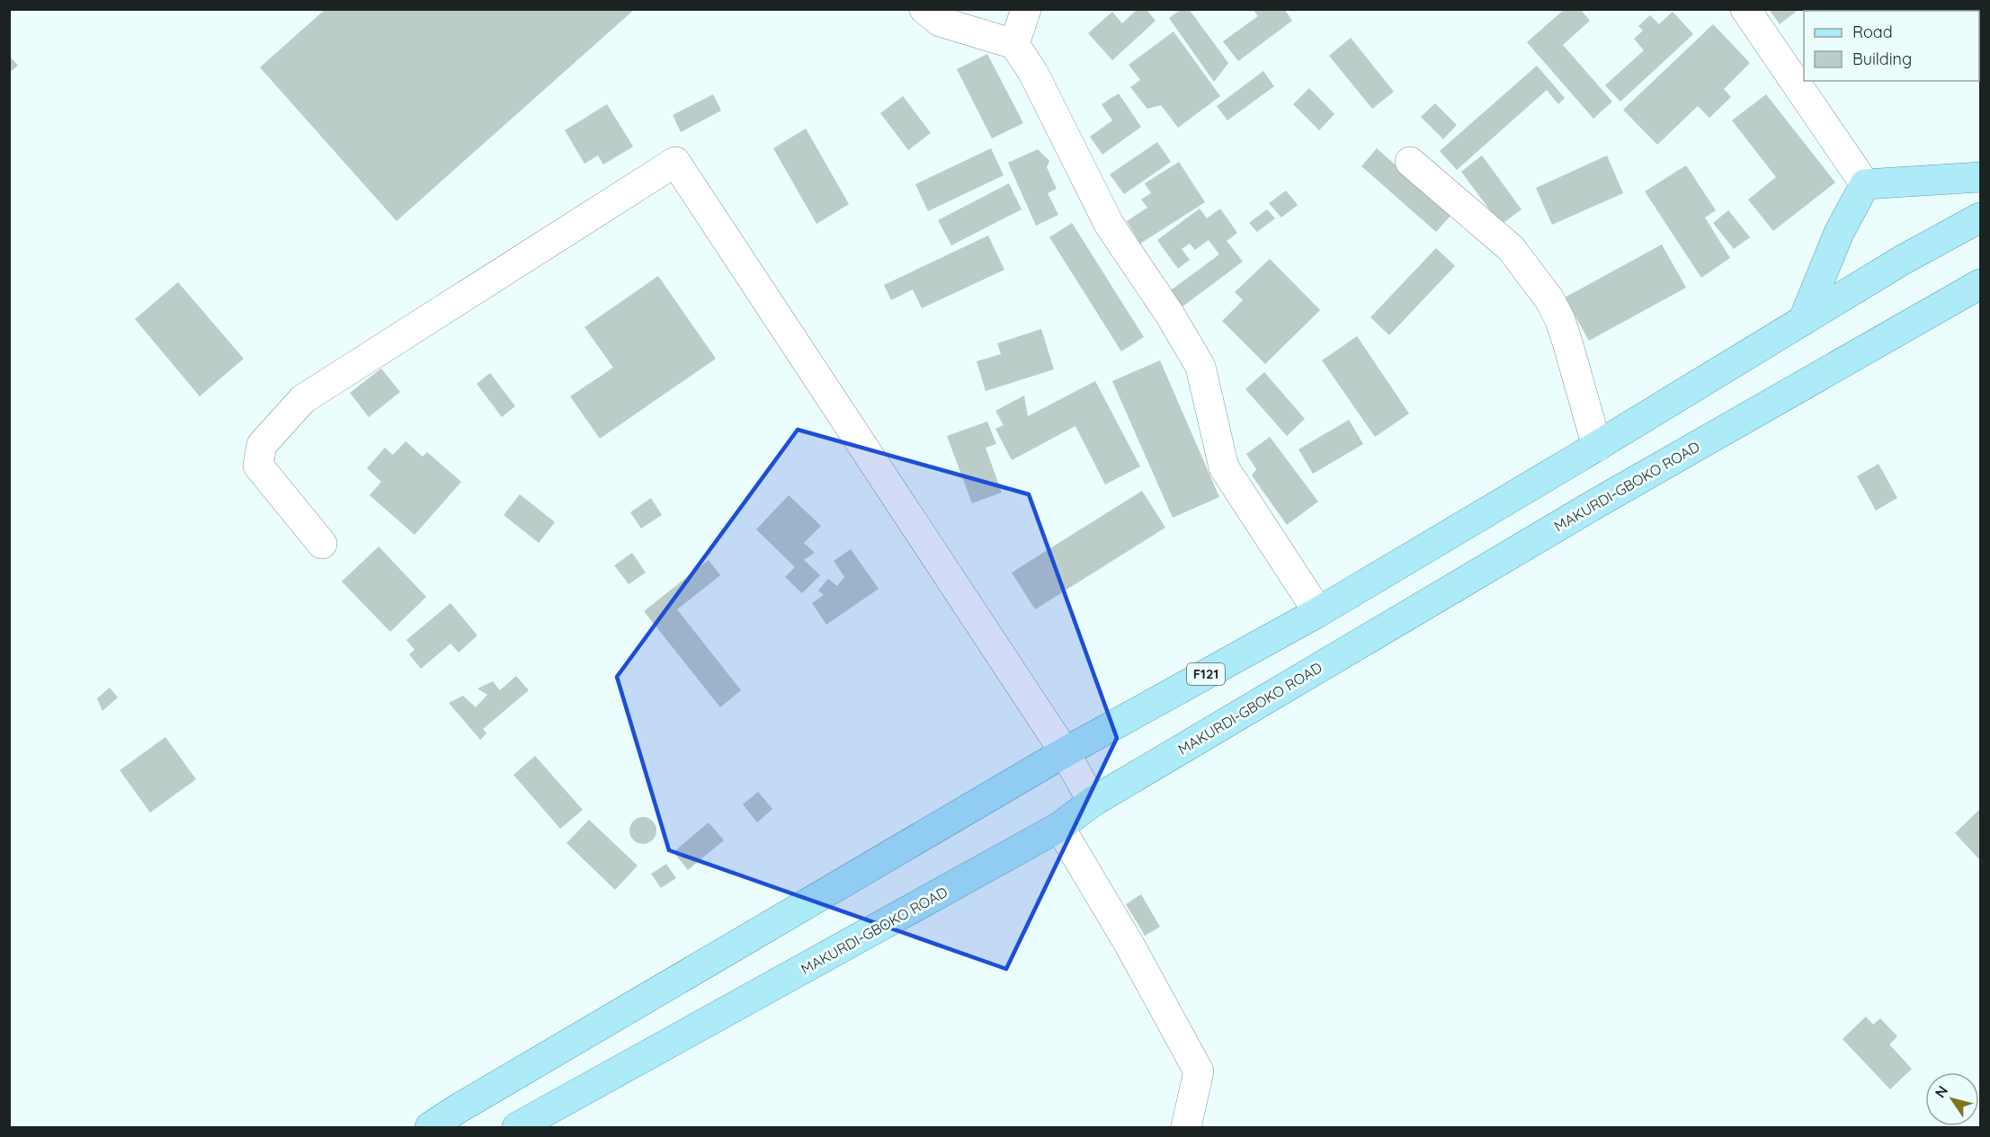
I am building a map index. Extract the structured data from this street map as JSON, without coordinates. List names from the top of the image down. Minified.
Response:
{"streets":{"main road":["MAKURDI-GBOKO ROAD","F121"]},"legend":["Road","Building"],"north":"top left"}
